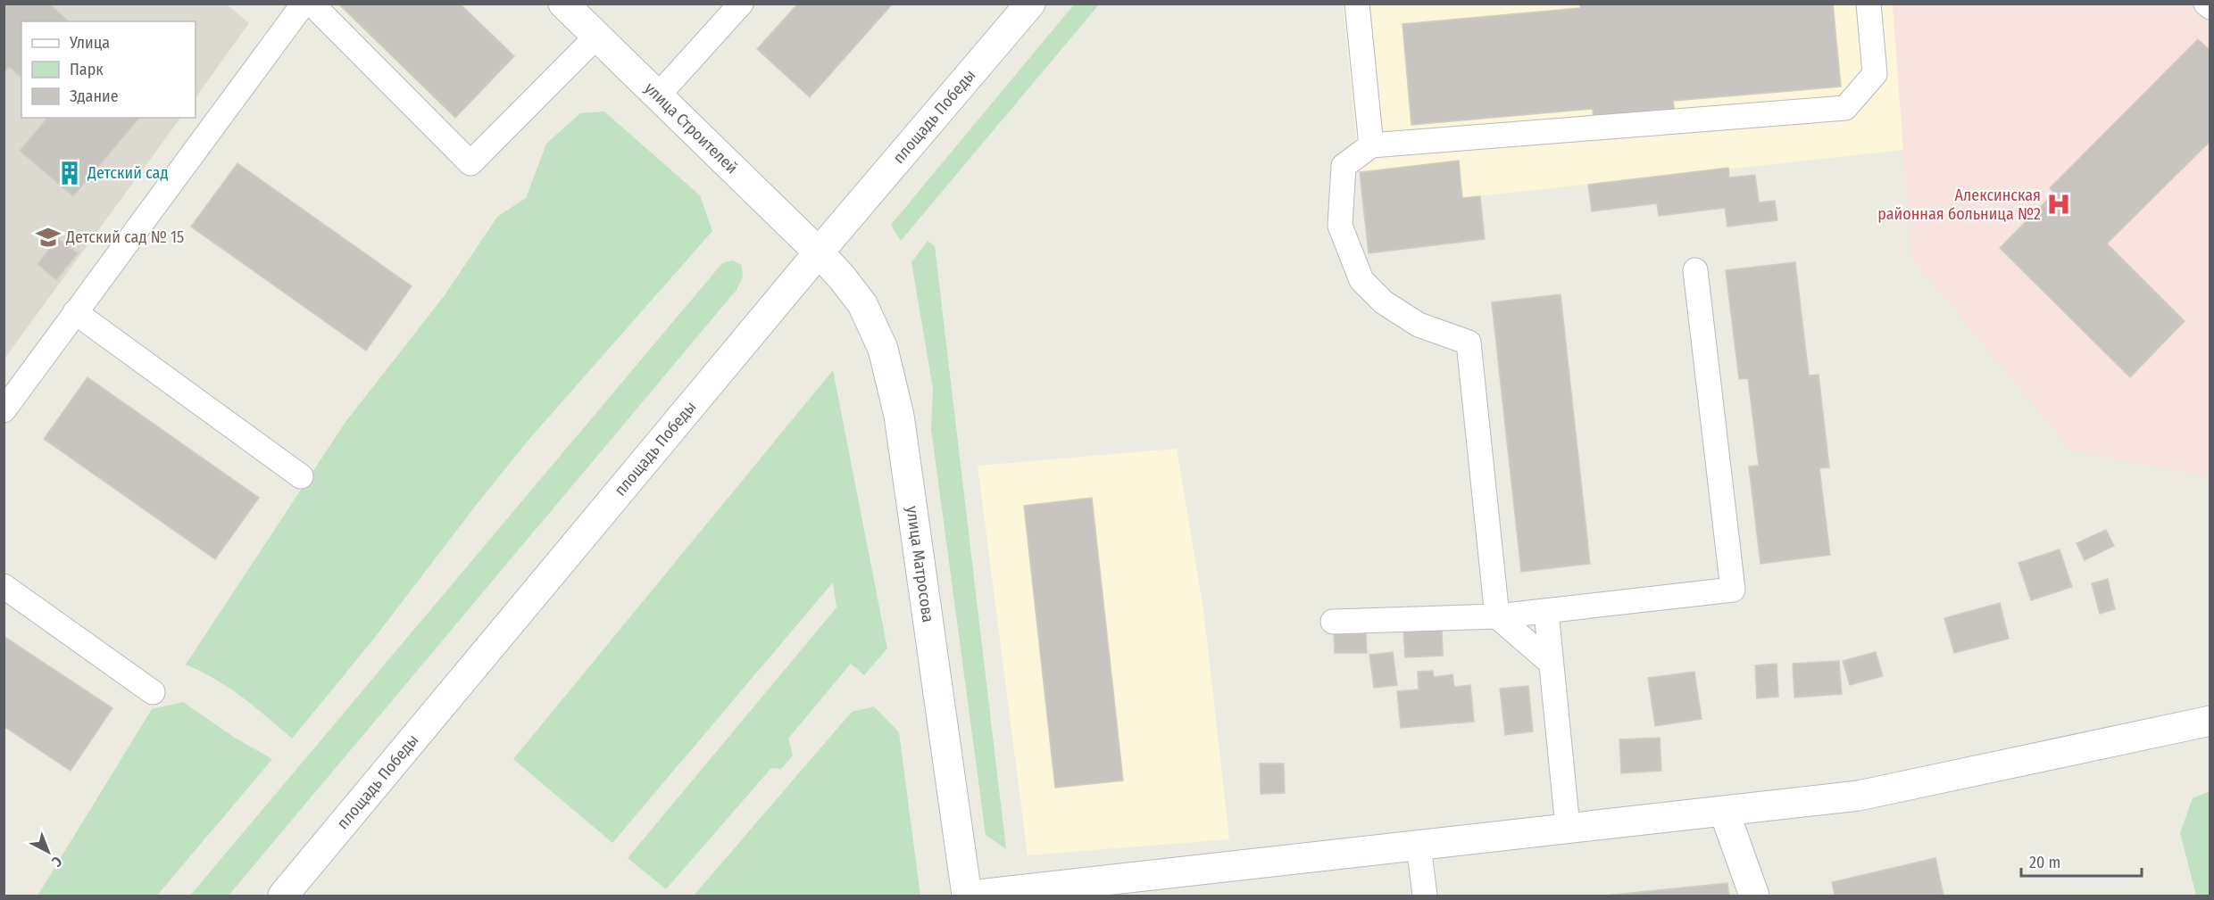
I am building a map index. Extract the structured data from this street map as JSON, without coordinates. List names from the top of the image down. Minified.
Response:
{"streets":{"street":["площадь Победы","улица Строителей","улица Матросова"]},"crossings":[["площадь Победы","улица Строителей"],["площадь Победы","улица Матросова"],["улица Строителей","улица Матросова"]],"places":{"building":["Детский сад"],"hospital":["Алексинская районная больница №2"],"school or university":["Детский сад № 15"]},"legend":["Улица","Парк","Здание"],"scale_bar":"20 m","north":"bottom right"}
